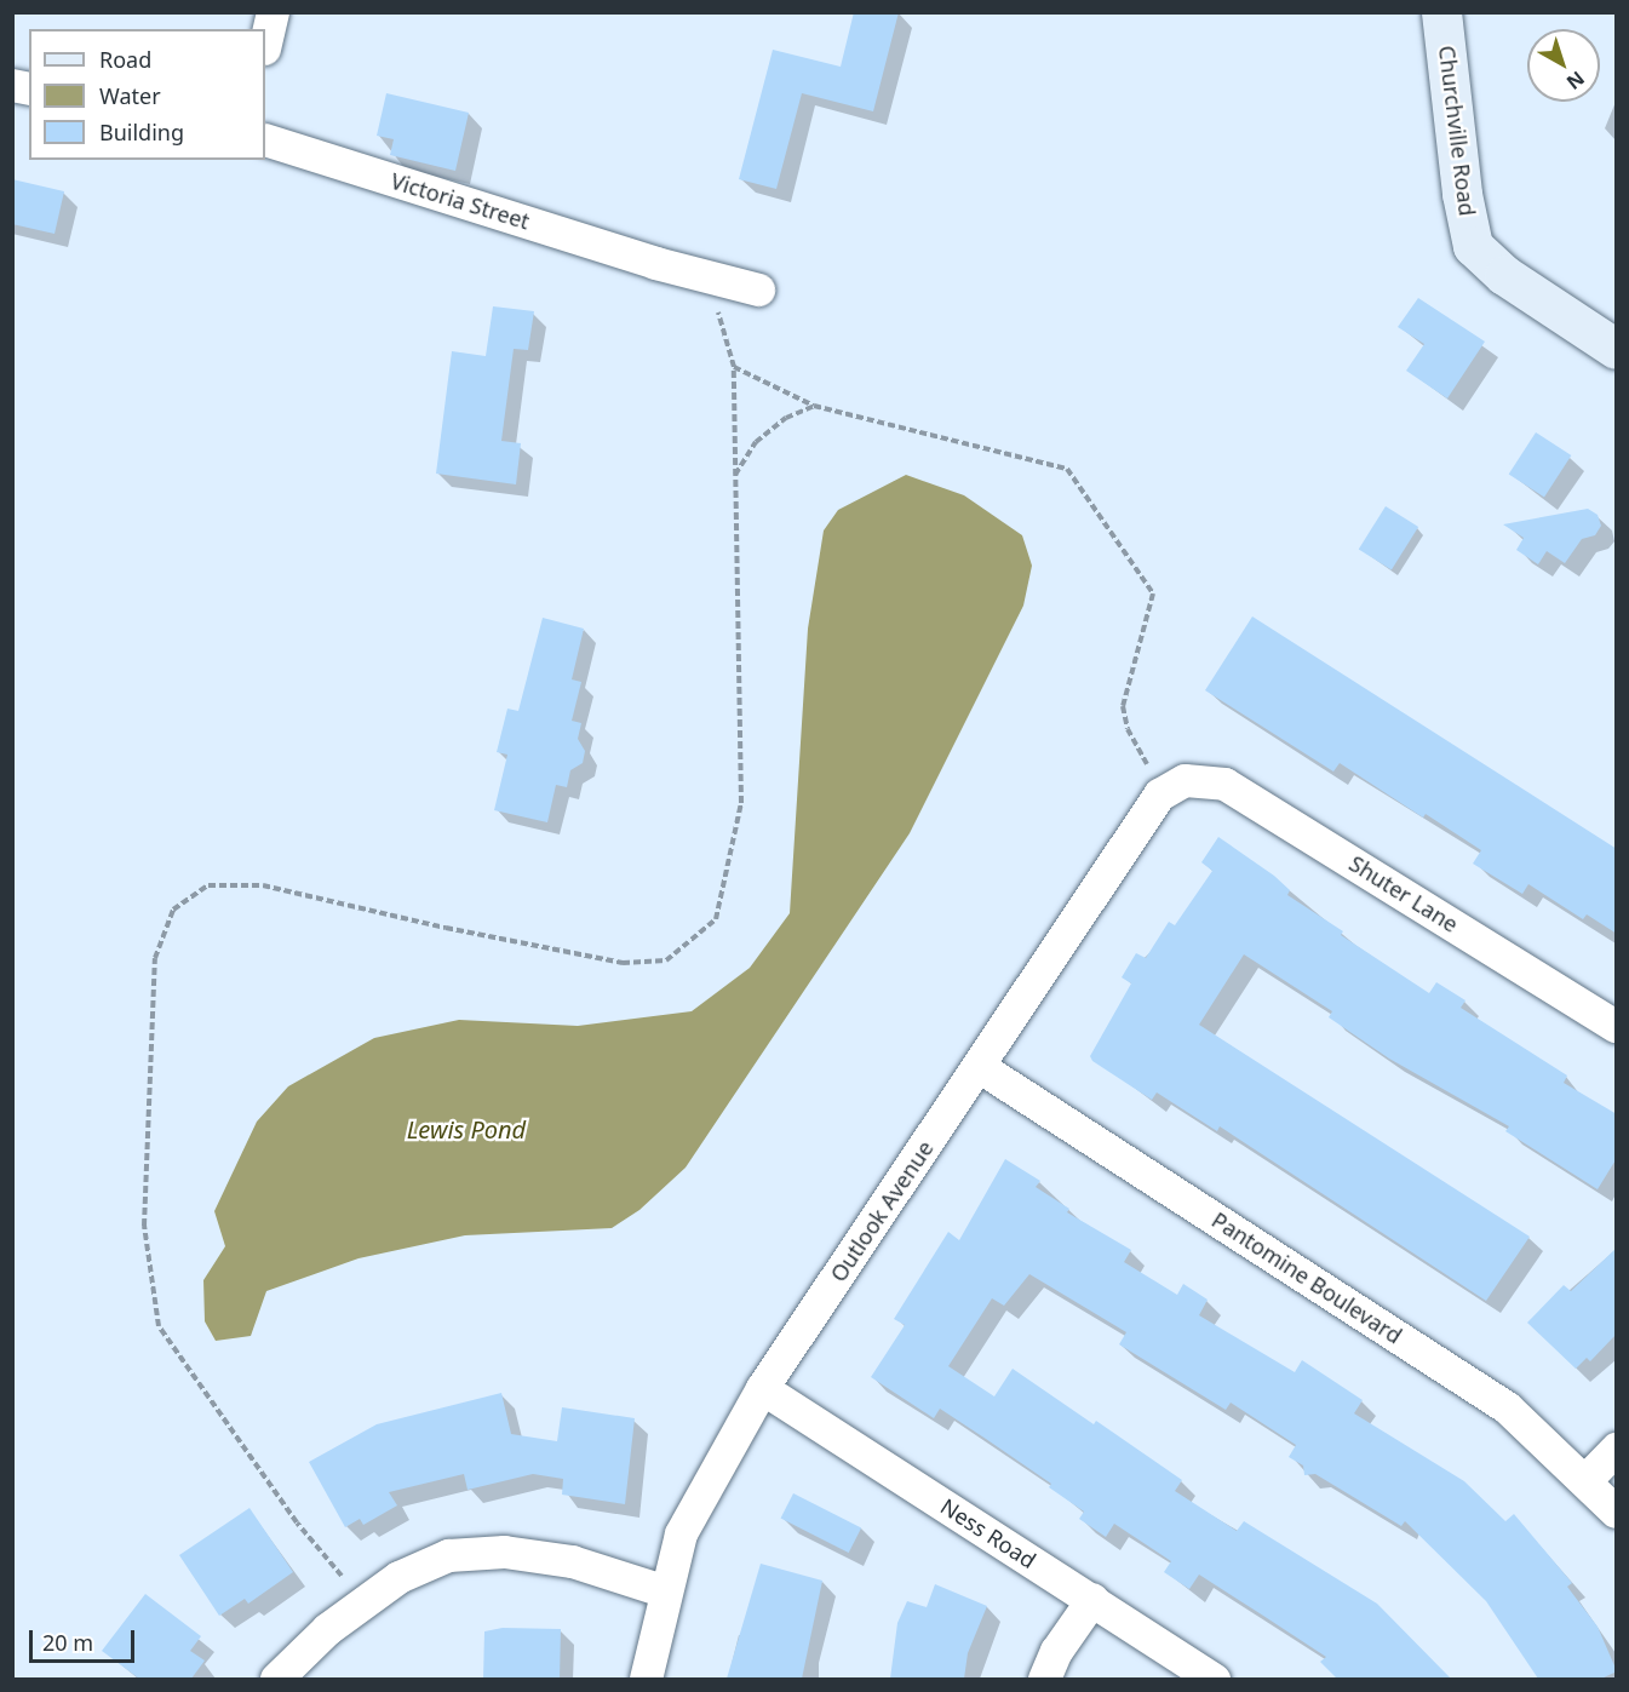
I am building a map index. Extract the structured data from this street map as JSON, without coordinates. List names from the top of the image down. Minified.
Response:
{"streets":{"street":["Churchville Road","Victoria Street","Shuter Lane","Outlook Avenue","Pantomine Boulevard","Ness Road"]},"crossings":[["Shuter Lane","Outlook Avenue"],["Outlook Avenue","Pantomine Boulevard"],["Outlook Avenue","Ness Road"]],"water":["Lewis Pond"],"legend":["Road","Water","Building"],"scale_bar":"20 m","north":"bottom right"}
